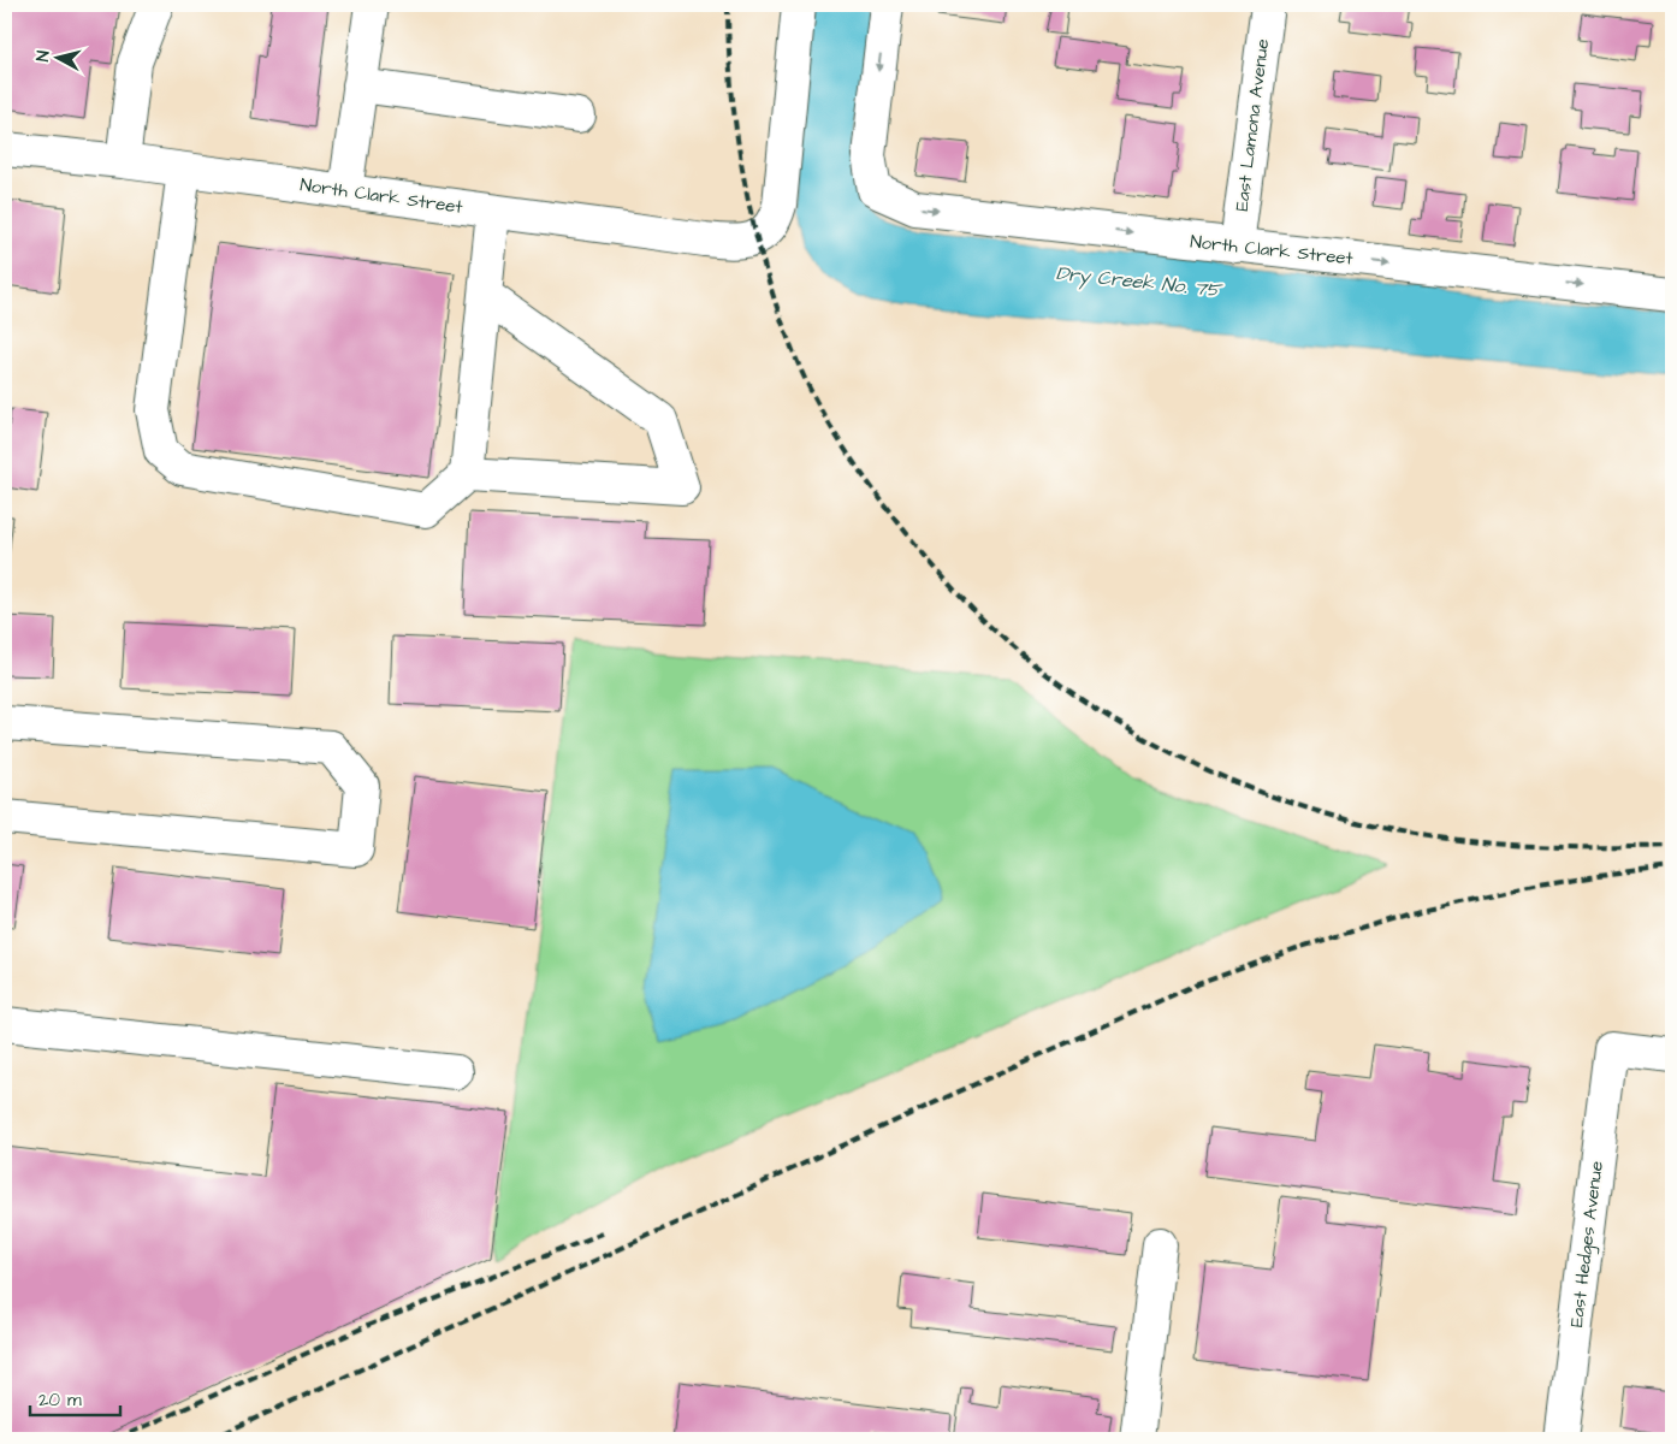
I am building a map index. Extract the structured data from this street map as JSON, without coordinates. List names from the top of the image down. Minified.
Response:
{"streets":{"street":["East Lamona Avenue","North Clark Street","East Hedges Avenue"]},"crossings":[["East Lamona Avenue","North Clark Street"]],"one_way":["North Clark Street"],"water":["Dry Creek No. 75"],"scale_bar":"20 m","north":"left"}
